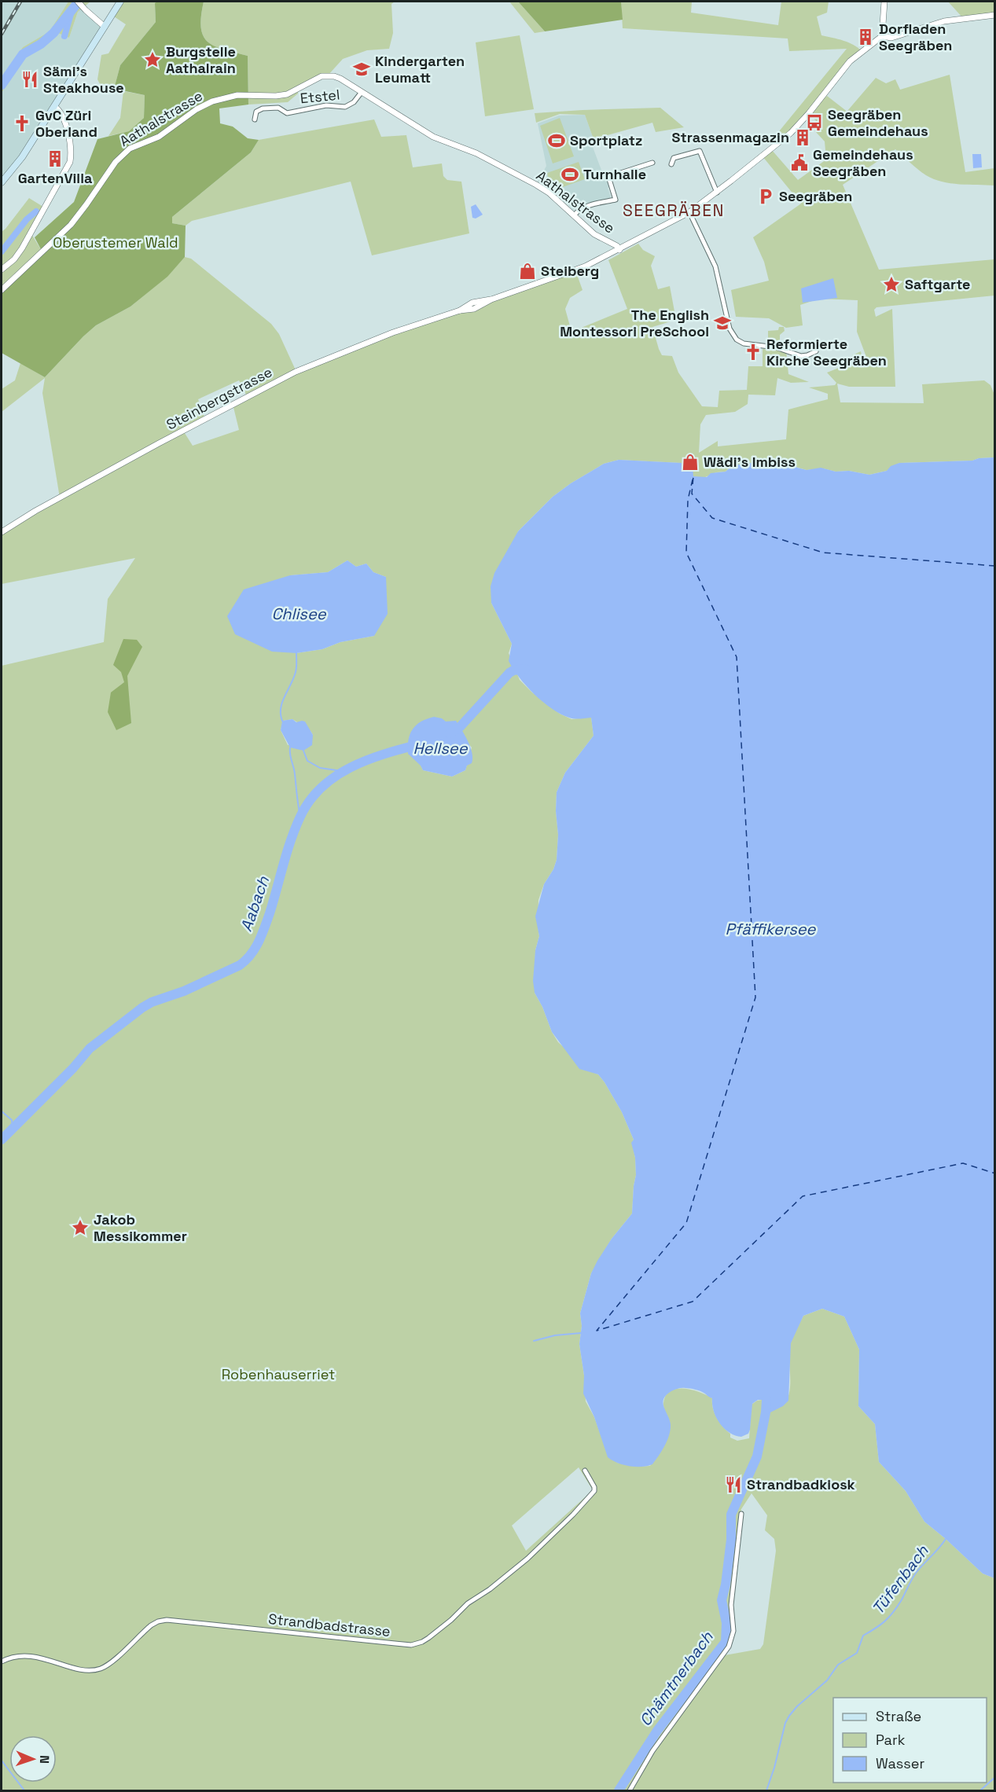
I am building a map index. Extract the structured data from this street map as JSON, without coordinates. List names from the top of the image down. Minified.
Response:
{"streets":{"street":["Etstel","Aathalstrasse","Steinbergstrasse","Strandbadstrasse"]},"crossings":[["Etstel","Aathalstrasse"],["Aathalstrasse","Steinbergstrasse"]],"districts":["SEEGRÄBEN"],"water":["Chlisee","Hellsee","Aabach","Pfäffikersee","Tüfenbach","Chämtnerbach"],"parks":["Oberustemer Wald","Robenhauserriet"],"places":{"building":["Dorfladen Seegräben","Strassenmagazin","GartenVilla"],"place":["Burgstelle Aathalrain","Saftgarte","Jakob Messikommer"],"school or university":["Kindergarten Leumatt","The English Montessori PreSchool"],"restaurant":["Sämi's Steakhouse","Strandbadkiosk"],"bus stop":["Seegräben Gemeindehaus"],"church":["GvC Züri Oberland","Reformierte Kirche Seegräben"],"sports":["Sportplatz","Turnhalle"],"public building":["Gemeindehaus Seegräben"],"parking":["Seegräben"],"shop":["Steiberg","Wädi's Imbiss"]},"legend":["Straße","Park","Wasser"],"north":"right"}
